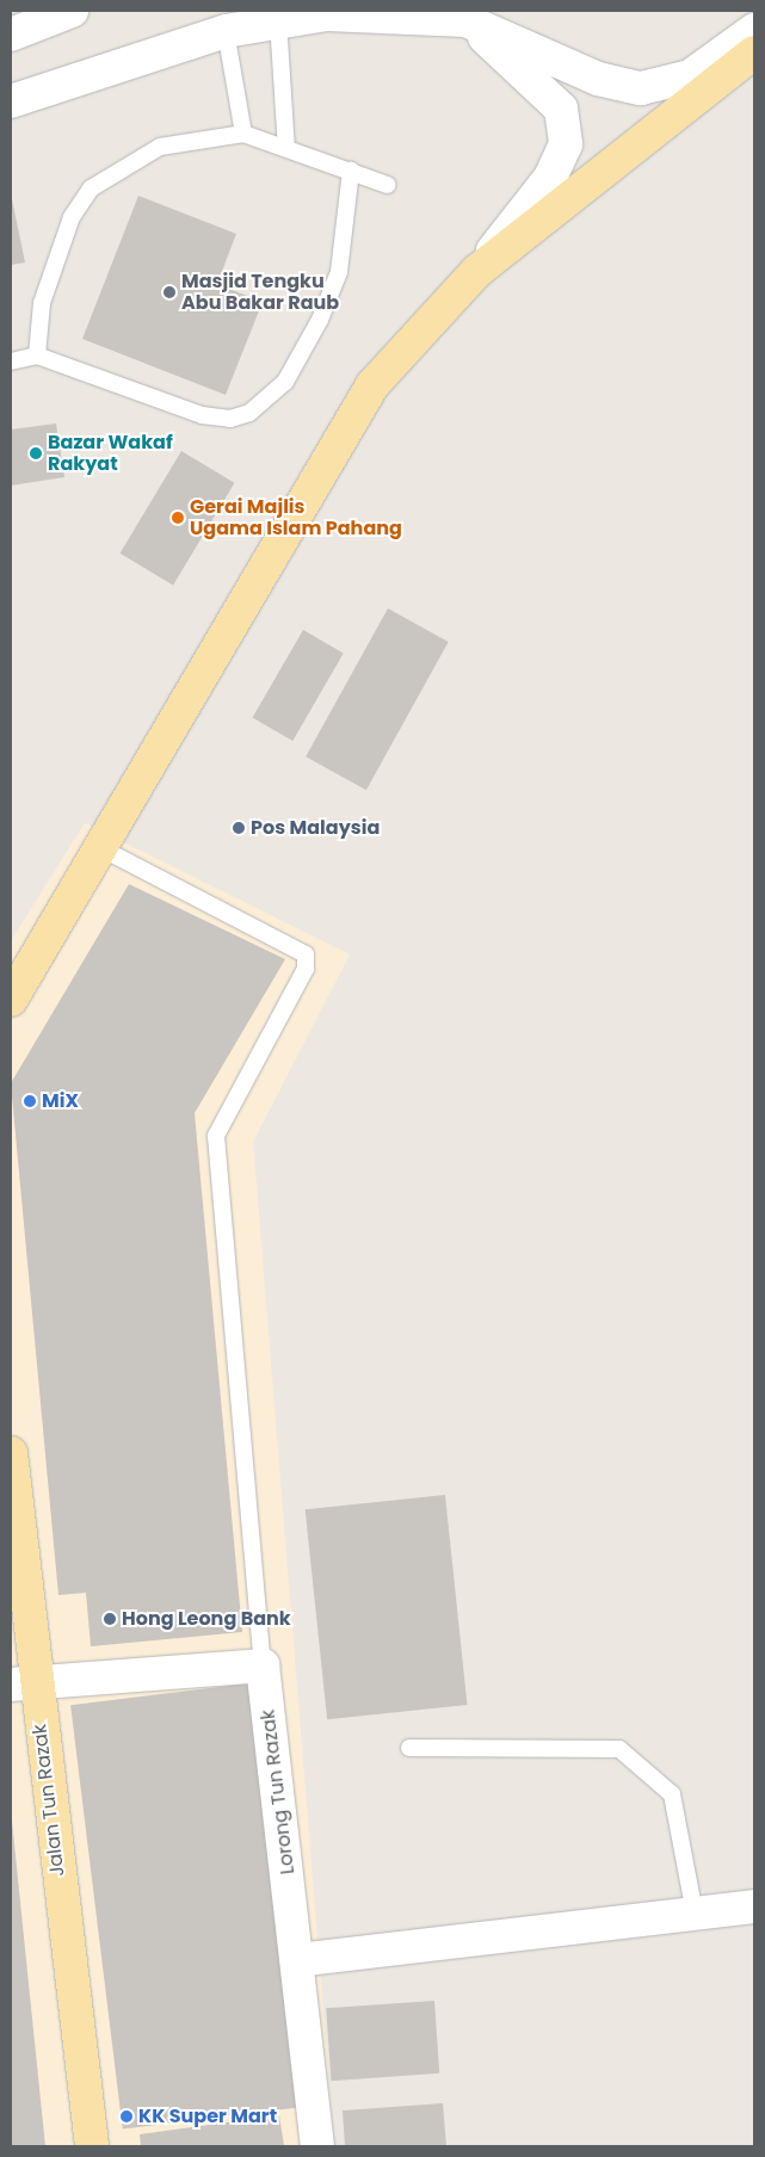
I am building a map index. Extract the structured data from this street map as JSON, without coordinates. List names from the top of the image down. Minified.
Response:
{"streets":{"main road":["Jalan Tun Razak"],"street":["Lorong Tun Razak"]},"places":["Masjid Tengku Abu Bakar Raub","Bazar Wakaf Rakyat","Gerai Majlis Ugama Islam Pahang","Pos Malaysia","MiX","Hong Leong Bank","KK Super Mart"]}
